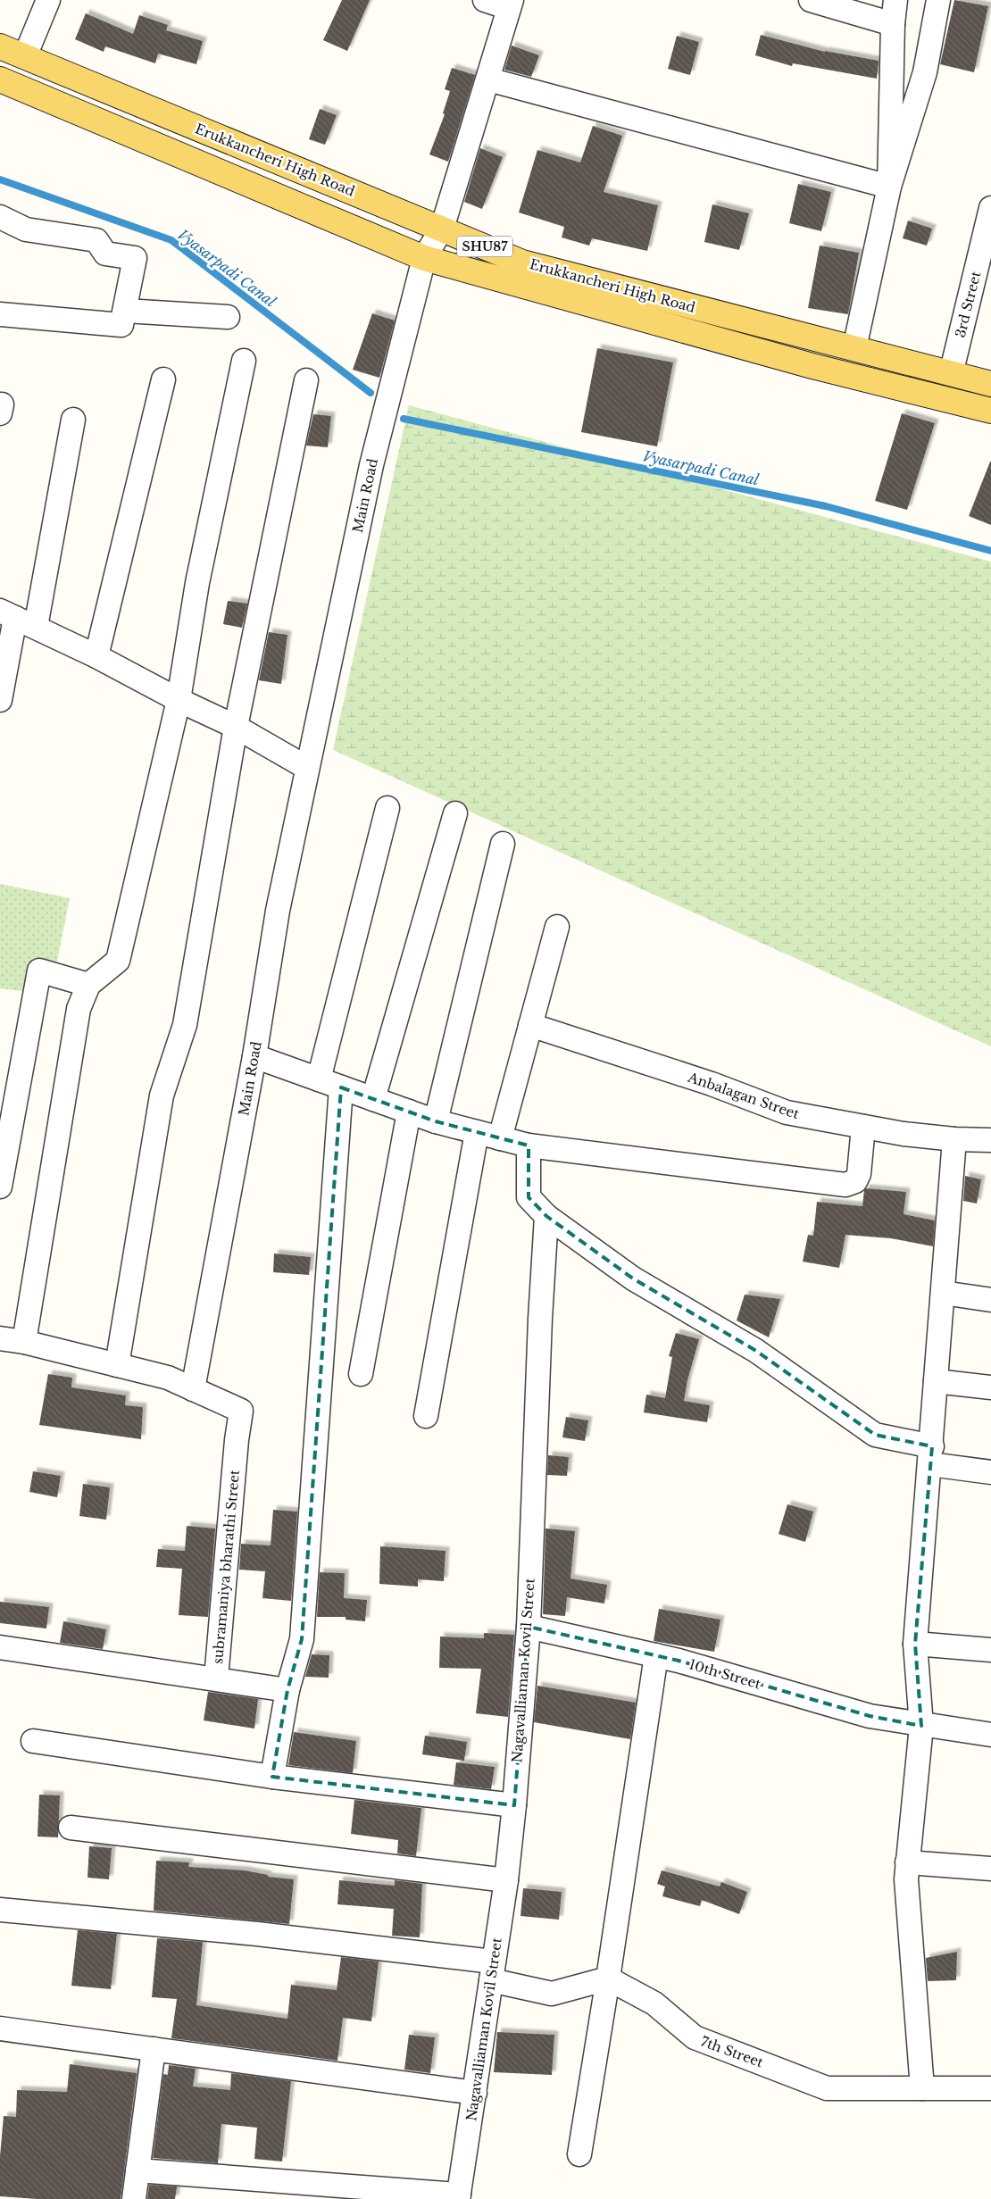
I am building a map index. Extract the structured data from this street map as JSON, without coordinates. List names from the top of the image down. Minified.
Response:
{"streets":{"main road":["Erukkancheri High Road","SHU87"],"street":["3rd Street","Main Road","Anbalagan Street","subramaniya bharathi Street","Nagavalliaman Kovil Street","10th Street","7th Street"]},"crossings":[["Erukkancheri High Road","3rd Street"],["Erukkancheri High Road","Main Road"],["SHU87","Main Road"],["Main Road","subramaniya bharathi Street"],["Nagavalliaman Kovil Street","10th Street"]],"water":["Vyasarpadi Canal"]}
